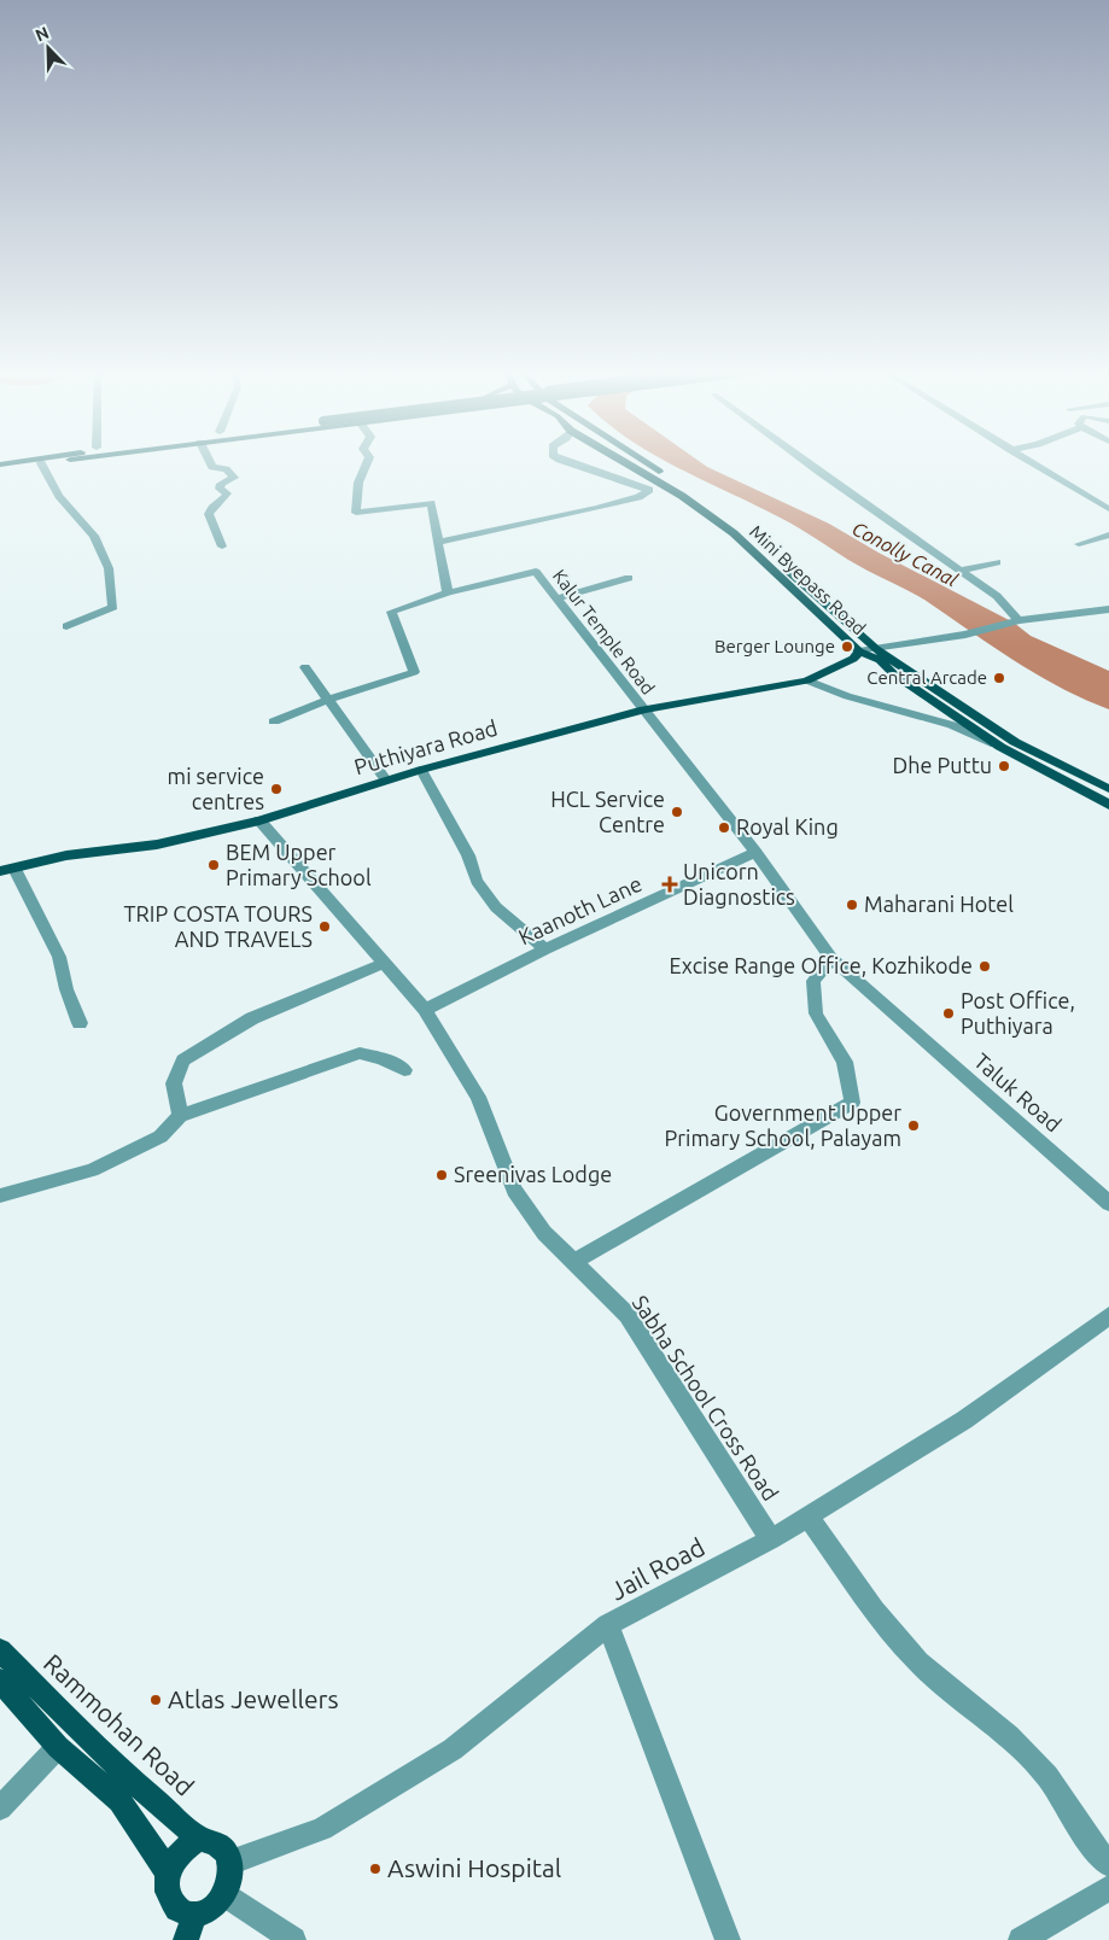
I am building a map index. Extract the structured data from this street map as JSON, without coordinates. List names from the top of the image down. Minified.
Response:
{"streets":{"main road":["Mini Byepass Road","Puthiyara Road","Rammohan Road"],"street":["Kalur Temple Road","Kaanoth Lane","Taluk Road","Sabha School Cross Road","Jail Road"]},"crossings":[["Mini Byepass Road","Puthiyara Road"],["Kalur Temple Road","Puthiyara Road"],["Kalur Temple Road","Taluk Road"],["Puthiyara Road","Taluk Road"],["Puthiyara Road","Sabha School Cross Road"],["Kaanoth Lane","Taluk Road"],["Kaanoth Lane","Sabha School Cross Road"],["Sabha School Cross Road","Jail Road"],["Jail Road","Rammohan Road"]],"water":["Conolly Canal"],"places":{"other":["Berger Lounge","Central Arcade","Dhe Puttu","mi service centres","HCL Service Centre","Royal King","BEM Upper Primary School","Maharani Hotel","TRIP COSTA TOURS AND TRAVELS","Excise Range Office, Kozhikode","Post Office, Puthiyara","Government Upper Primary School, Palayam","Sreenivas Lodge","Atlas Jewellers","Aswini Hospital"],"health":["Unicorn Diagnostics"]},"north":"top left"}
